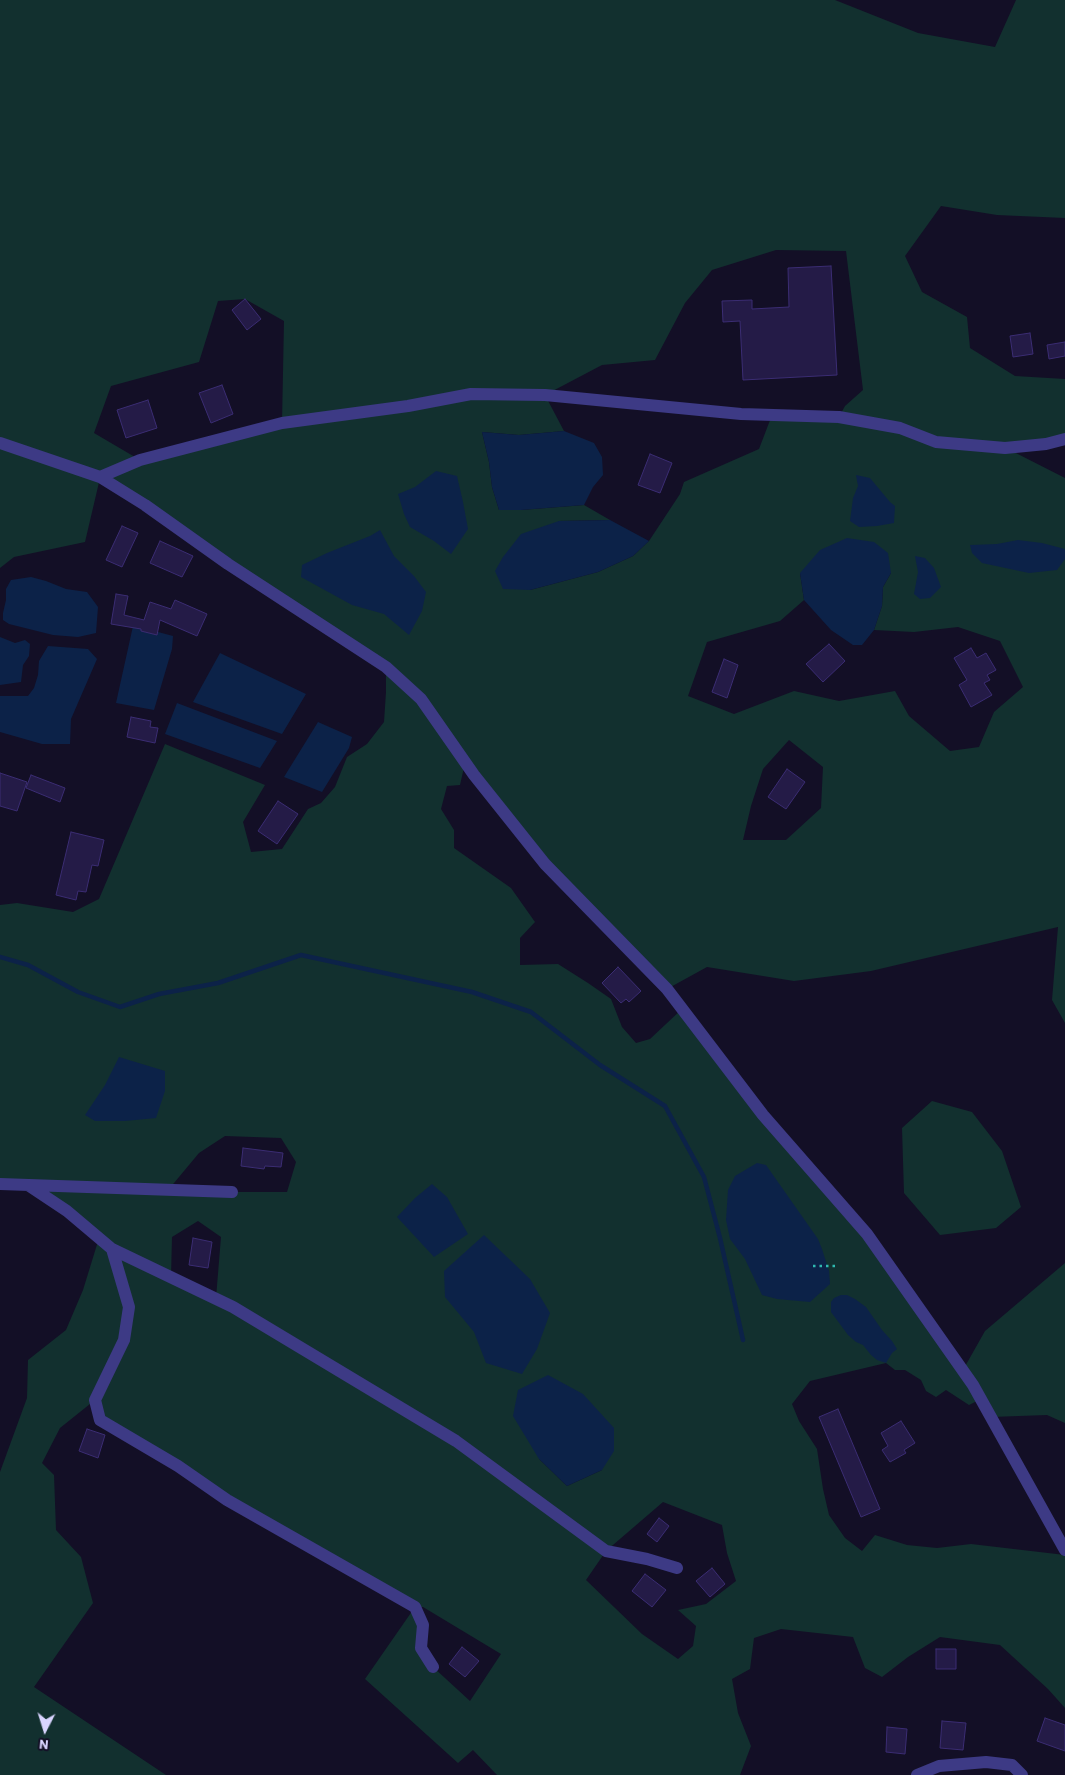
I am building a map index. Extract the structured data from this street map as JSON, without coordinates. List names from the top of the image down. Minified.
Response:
{"north":"bottom"}
